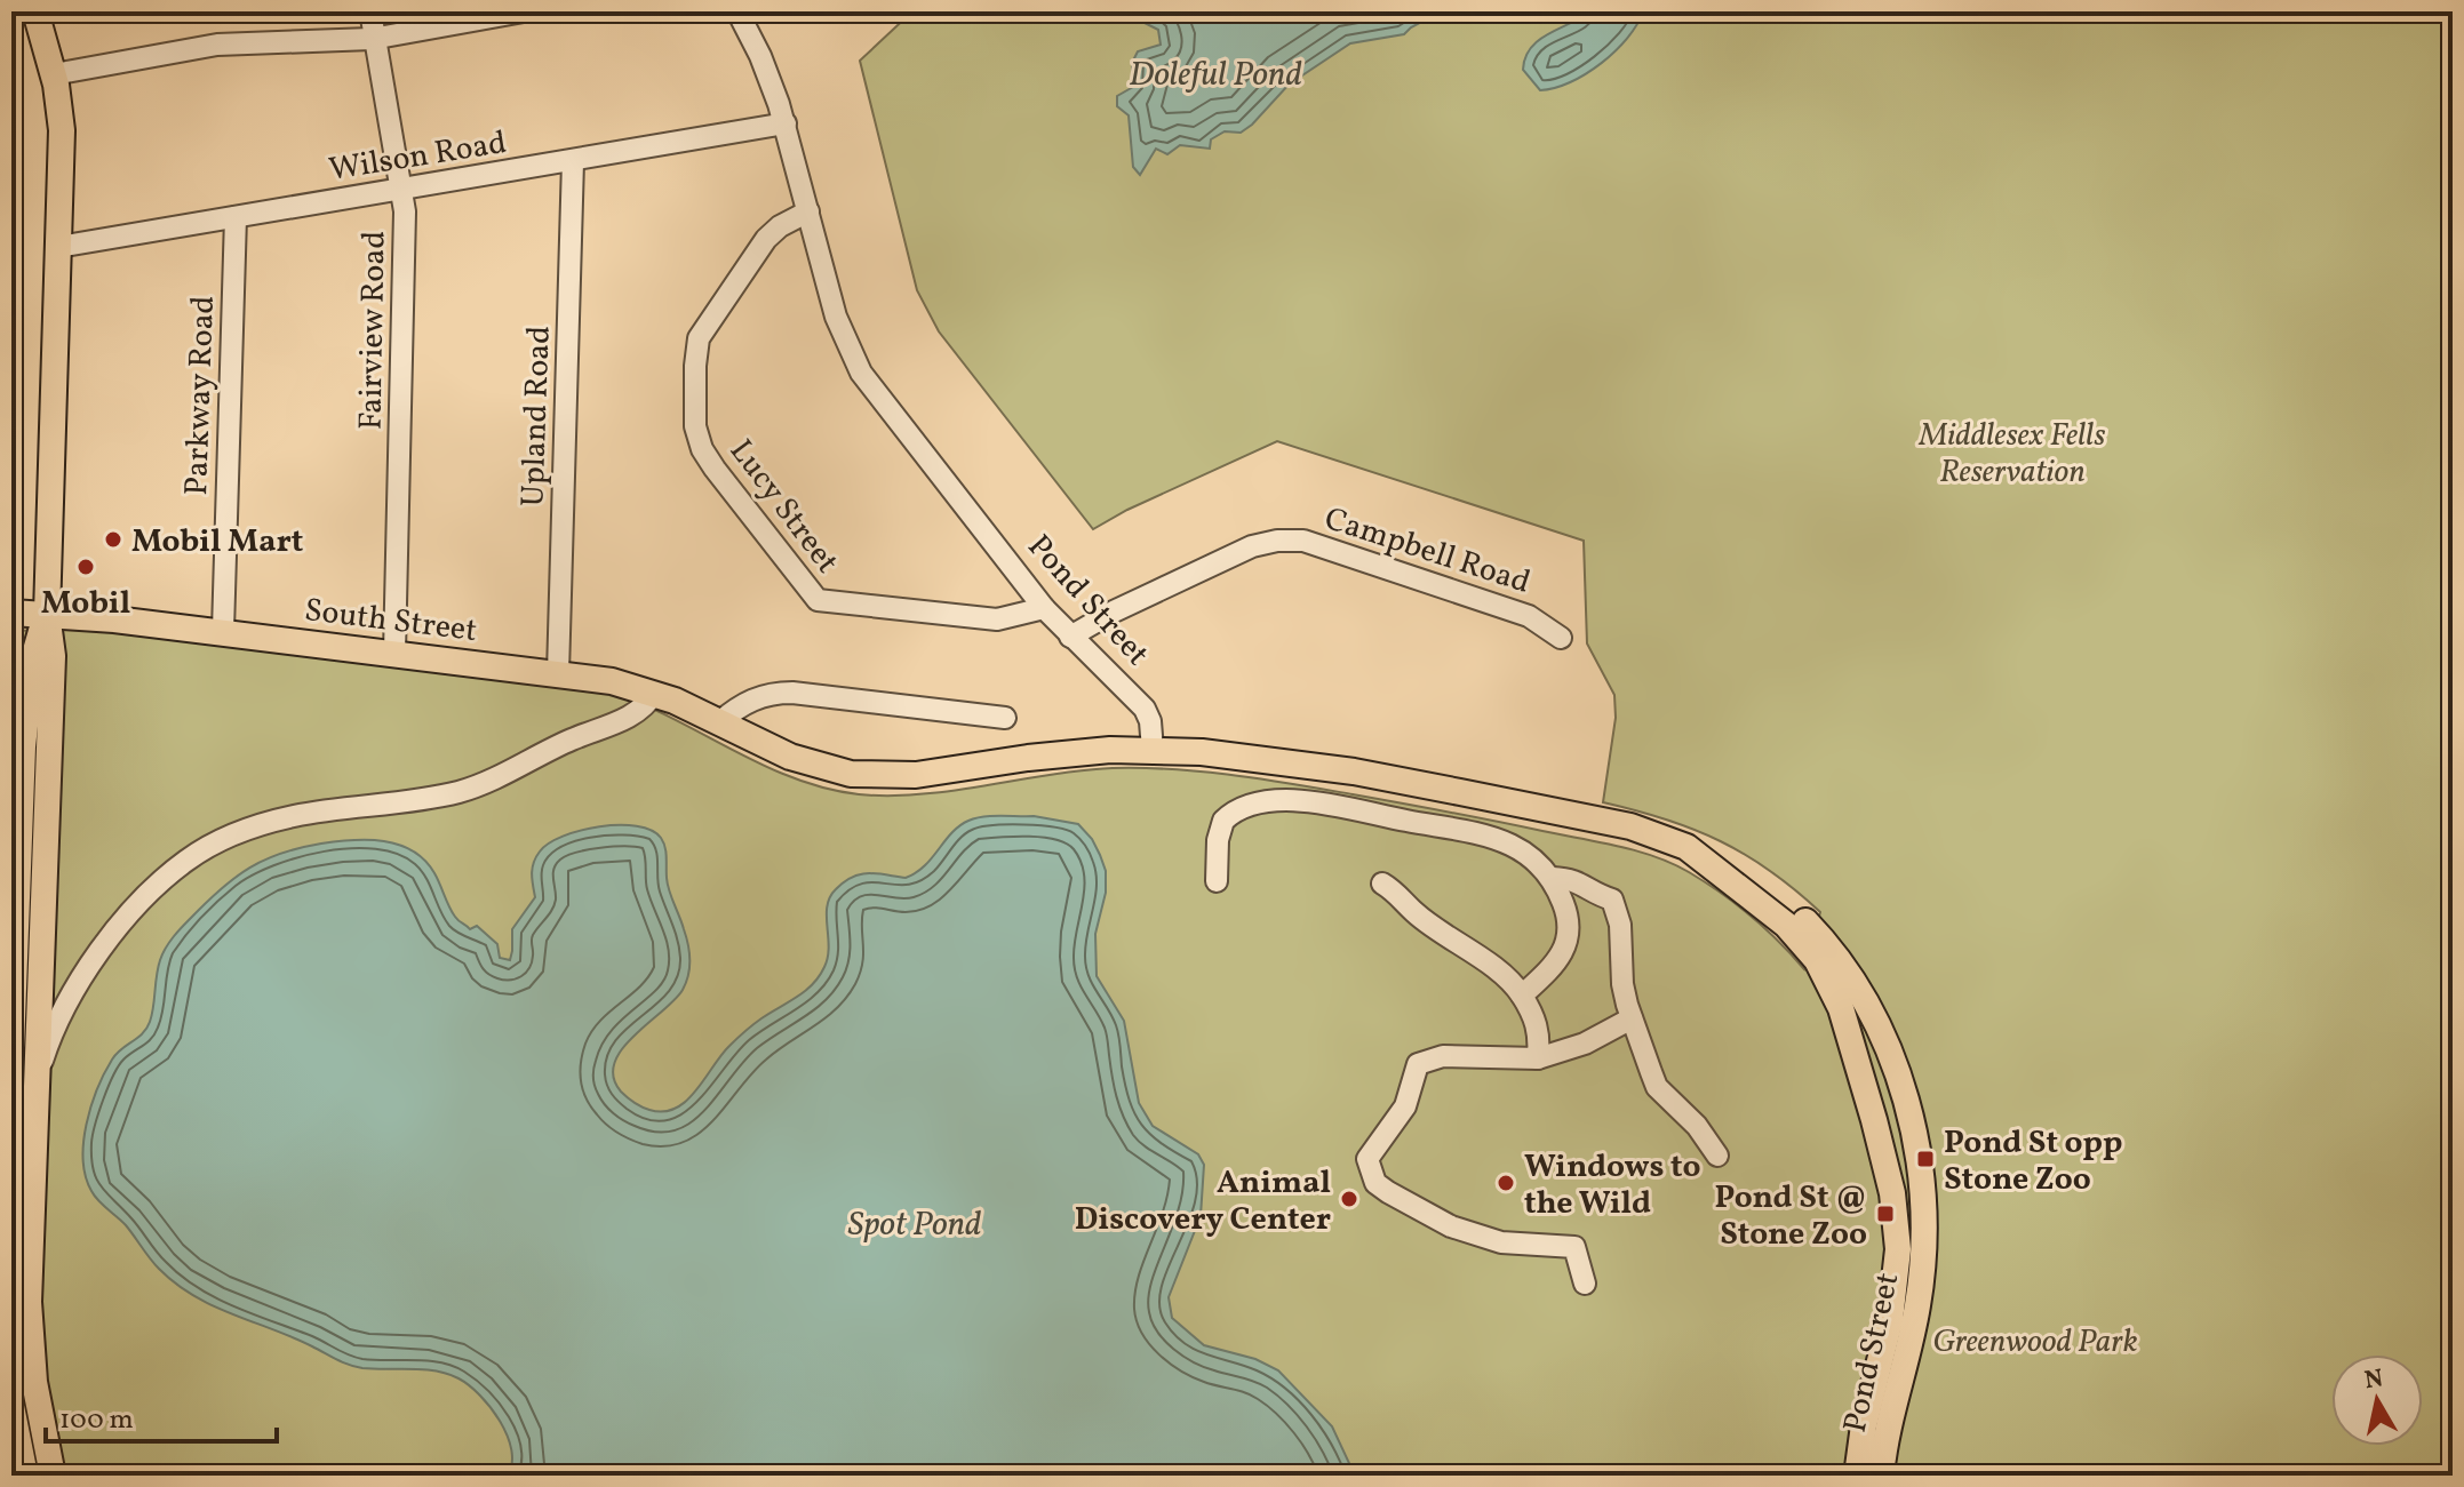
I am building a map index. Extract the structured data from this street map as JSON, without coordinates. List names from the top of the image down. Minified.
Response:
{"streets":{"main road":["Pond Street","South Street"],"street":["Wilson Road","Fairview Road","Parkway Road","Upland Road","Lucy Street","Campbell Road"]},"crossings":[["Wilson Road","Fairview Road"],["Wilson Road","Parkway Road"],["Wilson Road","Upland Road"],["Wilson Road","Pond Street"],["Fairview Road","South Street"],["Parkway Road","South Street"],["Upland Road","South Street"],["Lucy Street","Pond Street"],["Campbell Road","Pond Street"],["Pond Street","South Street"]],"water":["Doleful Pond","Spot Pond"],"parks":["Middlesex Fells Reservation","Greenwood Park"],"places":{"other":["Mobil Mart","Mobil","Windows to the Wild","Animal Discovery Center"],"transit":["Pond St opp Stone Zoo","Pond St @ Stone Zoo"]},"scale_bar":"100 m","north":"top"}
